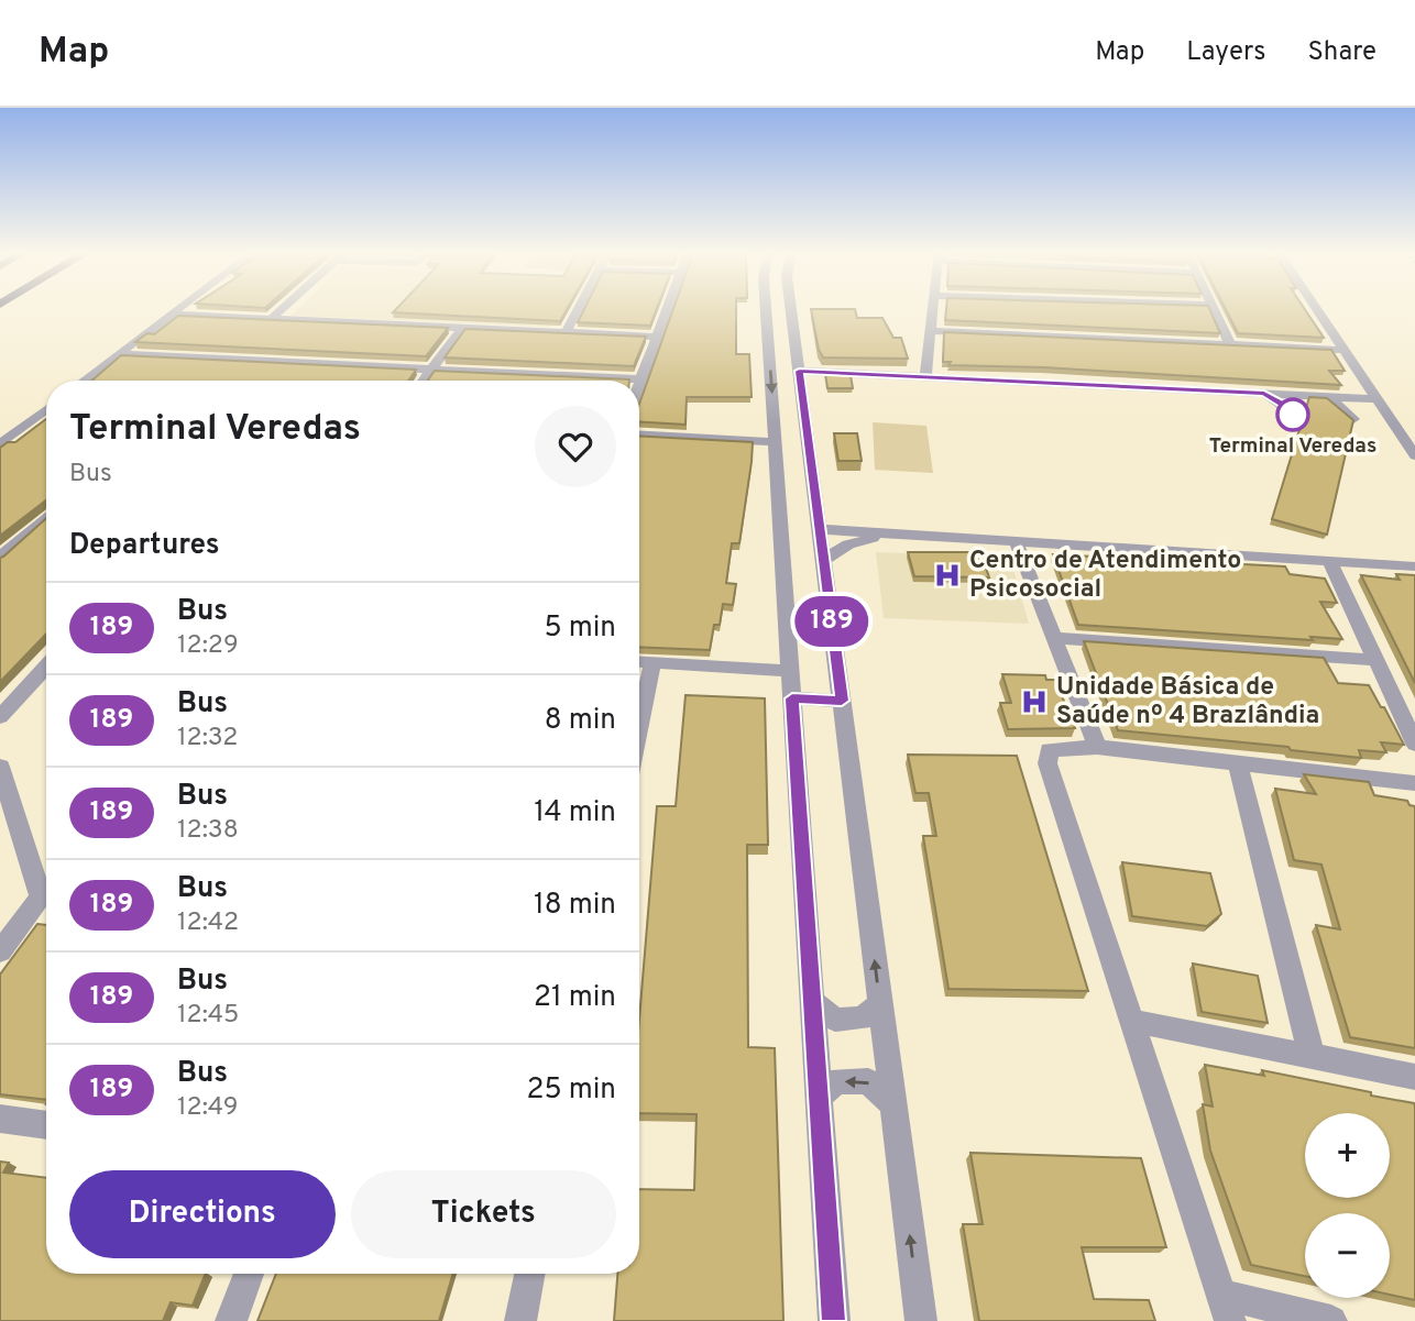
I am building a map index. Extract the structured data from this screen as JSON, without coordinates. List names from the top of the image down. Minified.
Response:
{"places":{"other":["Terminal Veredas"],"hospital":["Centro de Atendimento Psicosocial","Unidade Básica de Saúde nº 4 Brazlândia"]},"lines":["bus line 189"],"page":{"header":"Map","nav":["Map","Layers","Share"],"on_map":"189","heading":[["Terminal Veredas","Bus"],"Departures"],"list":[{"mark":"189","name":"Bus","note":"12:29","value":"5 min"},{"mark":"189","name":"Bus","note":"12:32","value":"8 min"},{"mark":"189","name":"Bus","note":"12:38","value":"14 min"},{"mark":"189","name":"Bus","note":"12:42","value":"18 min"},{"mark":"189","name":"Bus","note":"12:45","value":"21 min"},{"mark":"189","name":"Bus","note":"12:49","value":"25 min"}],"map_buttons":["+","−"],"buttons":["Directions","Tickets"]}}
